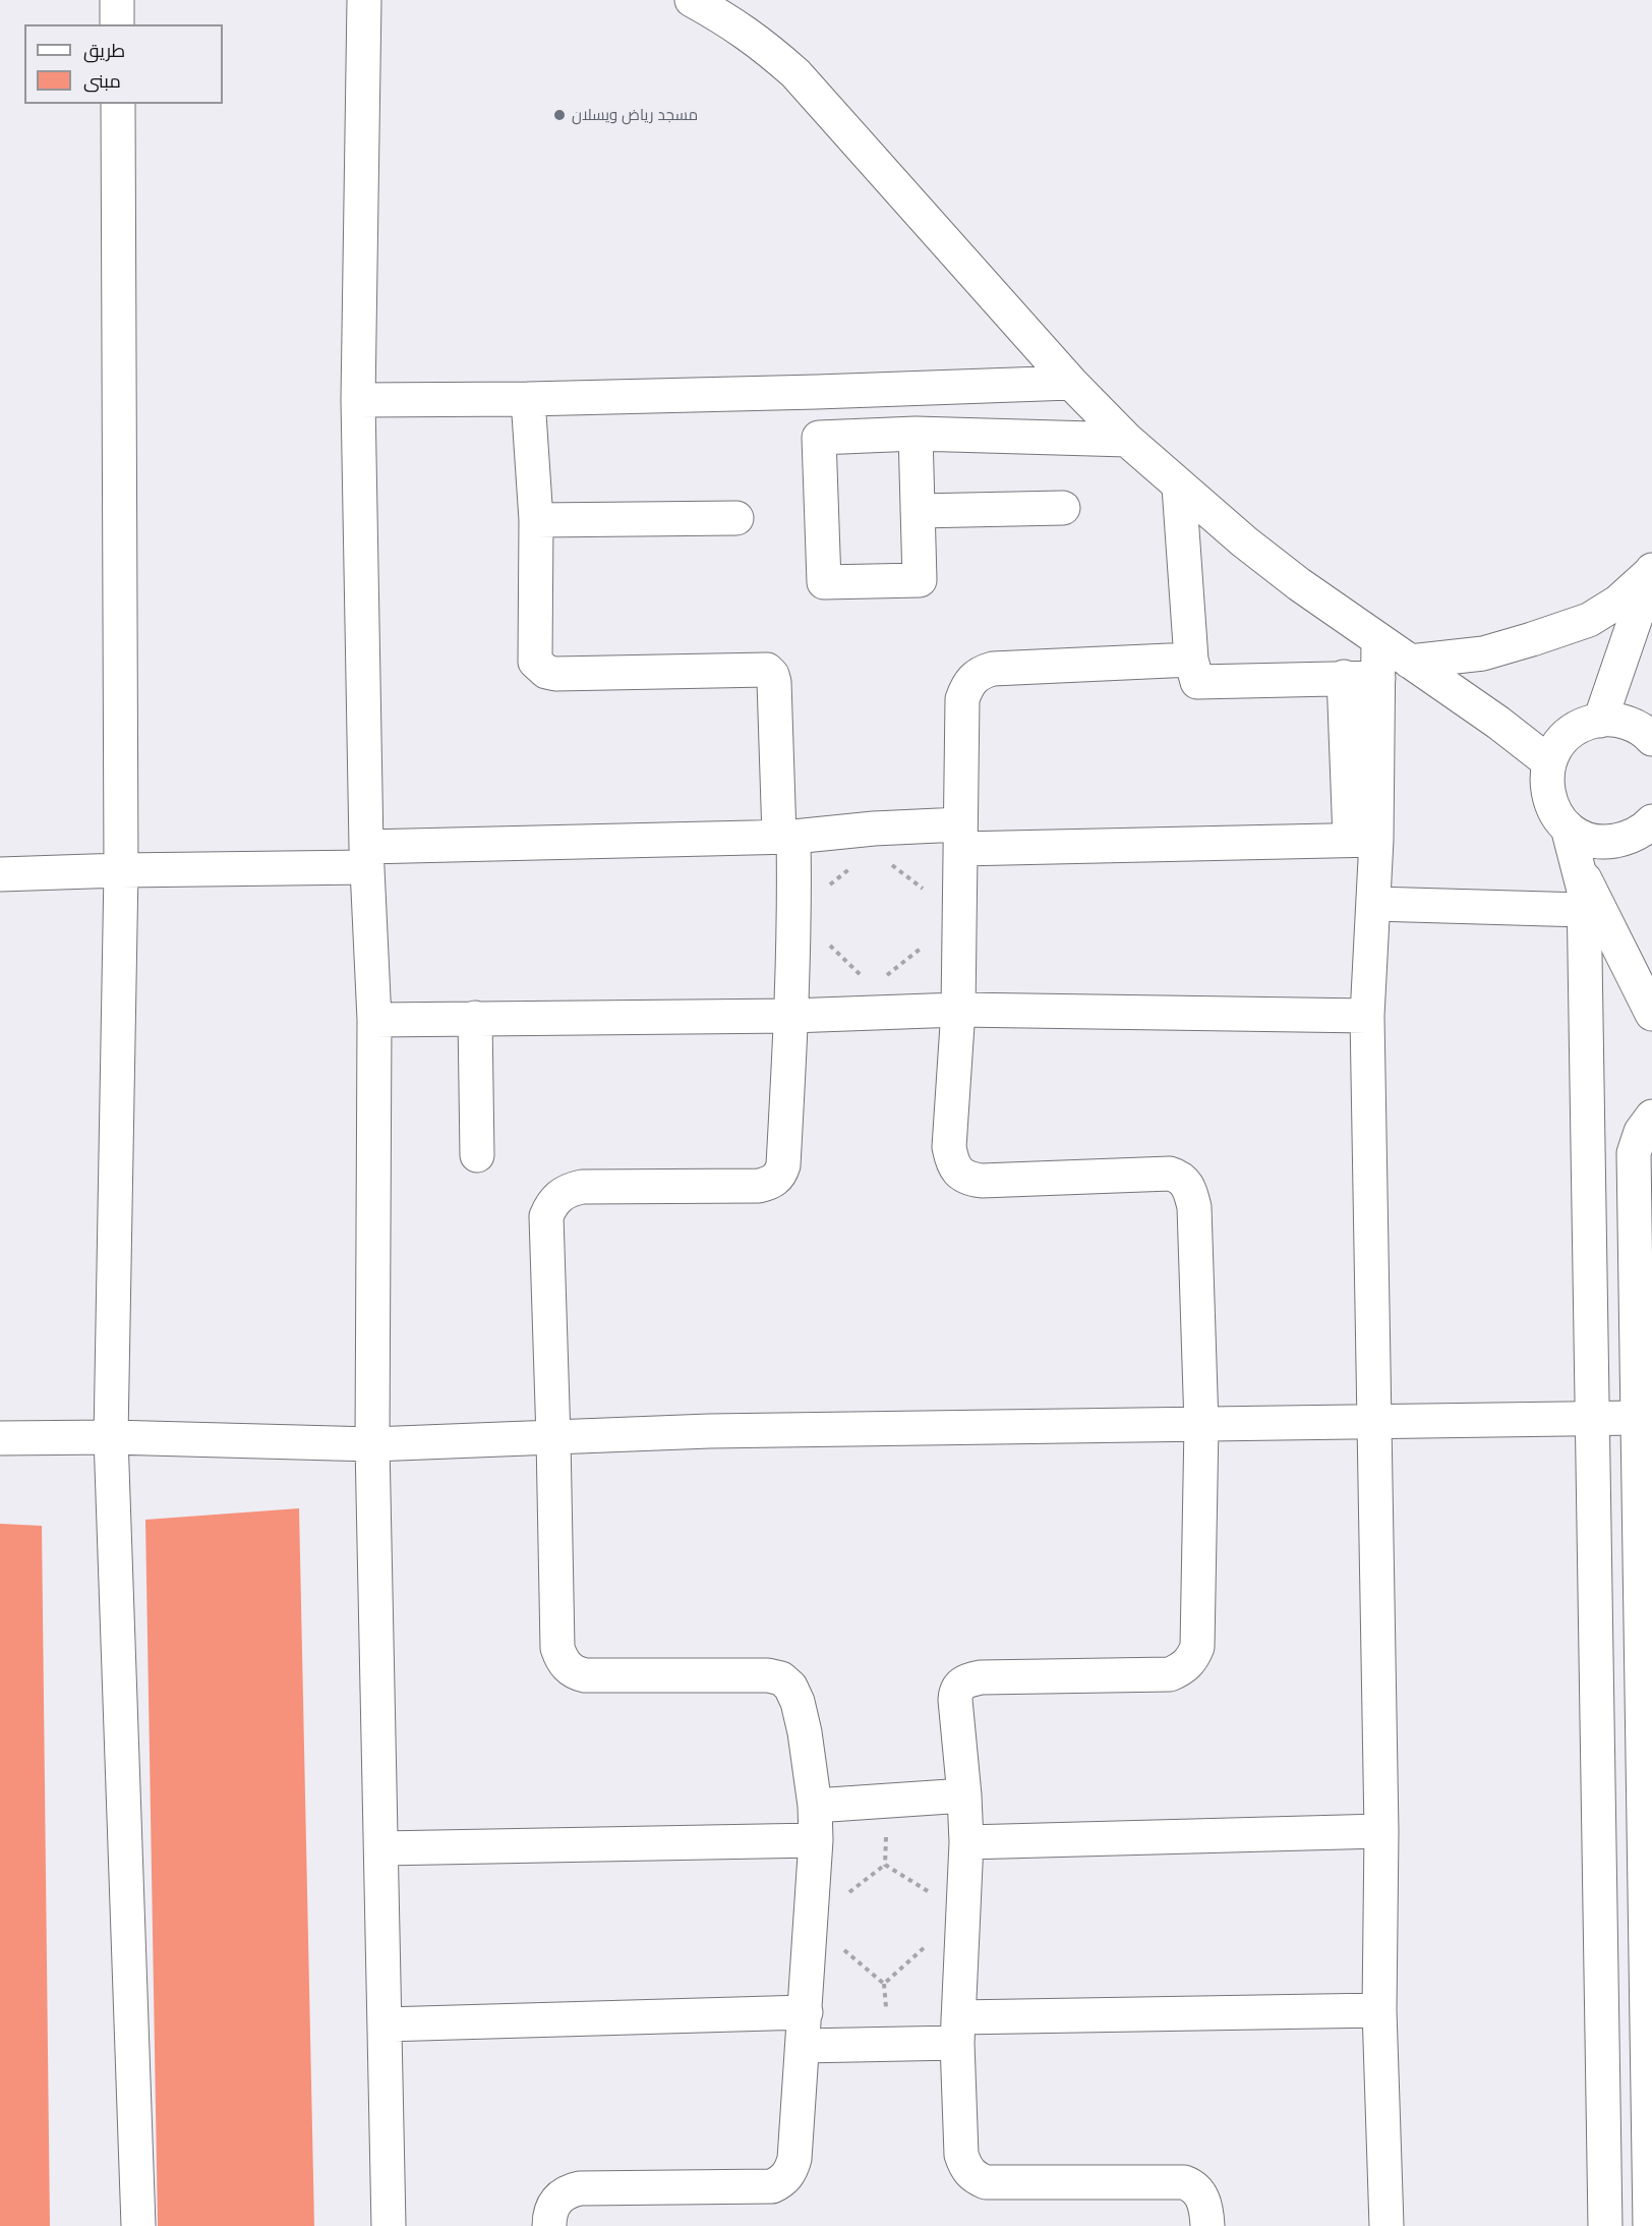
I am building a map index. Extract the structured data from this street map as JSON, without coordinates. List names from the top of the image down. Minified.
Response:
{"places":["مسجد رياض ويسلان"],"legend":["طريق","مبنى"]}
